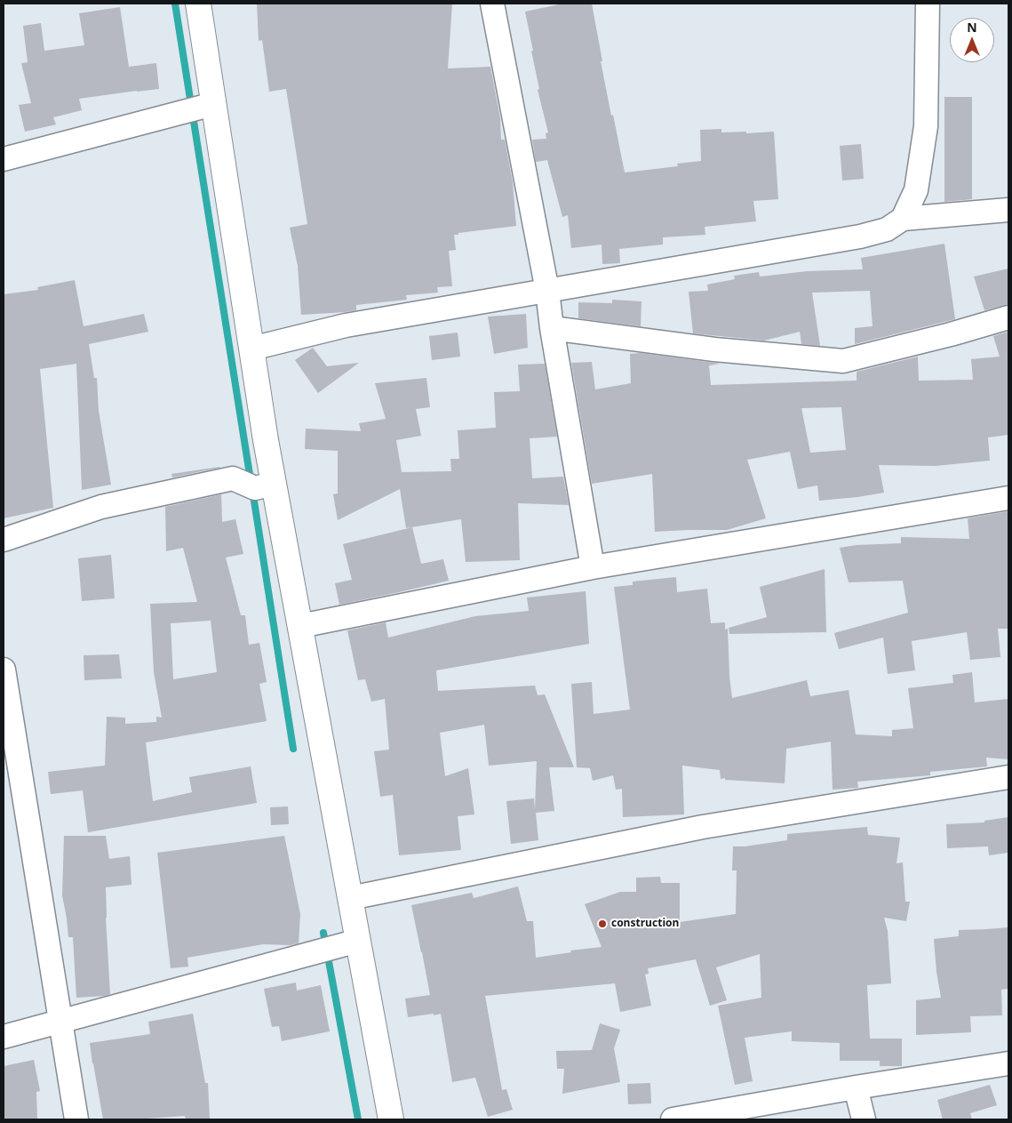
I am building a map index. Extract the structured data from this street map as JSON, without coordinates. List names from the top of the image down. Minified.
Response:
{"places":["construction"],"north":"top"}
